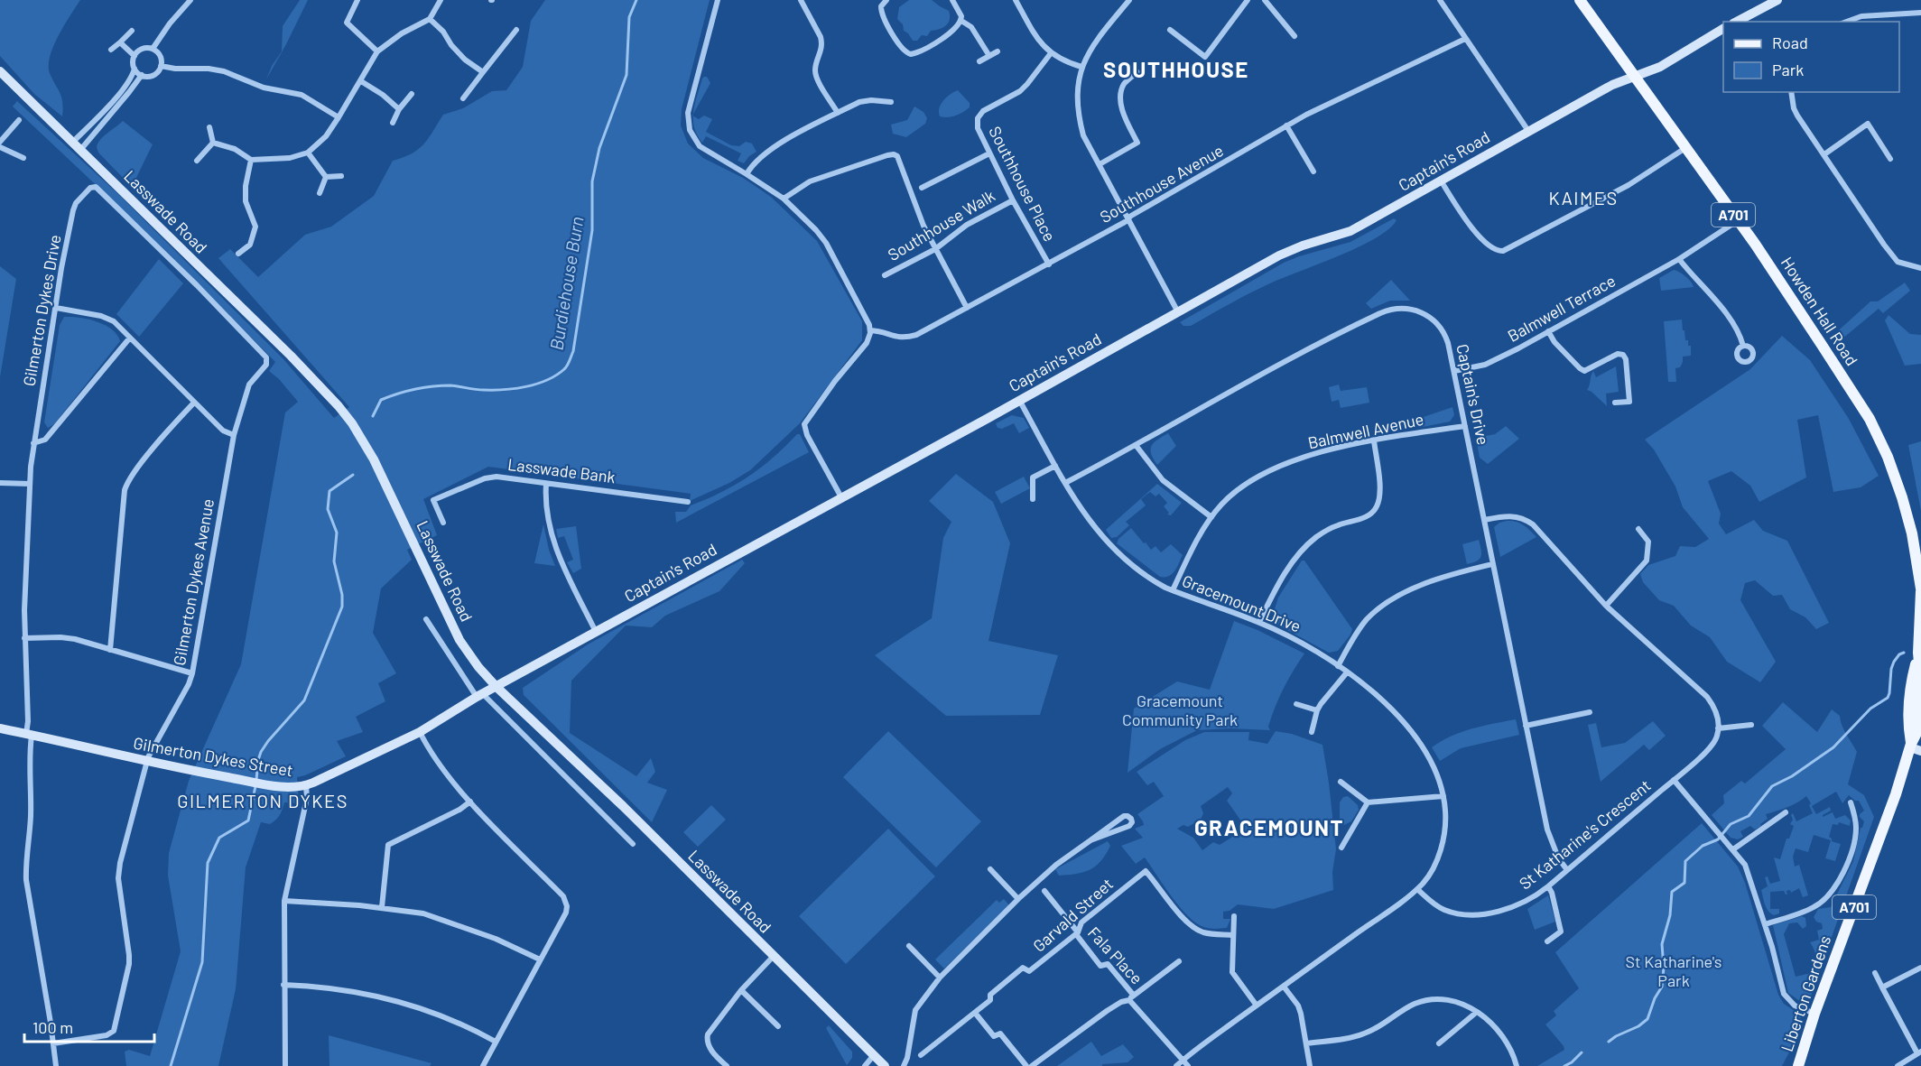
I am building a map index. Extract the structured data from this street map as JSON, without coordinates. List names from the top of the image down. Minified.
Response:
{"streets":{"main road":["Captain's Road","Lasswade Road","A701","Howden Hall Road","Gilmerton Dykes Street","Liberton Gardens"],"street":["Southhouse Place","Southhouse Avenue","Southhouse Walk","Balmwell Terrace","Gilmerton Dykes Drive","Captain's Drive","Balmwell Avenue","Lasswade Bank","Gilmerton Dykes Avenue","Gracemount Drive","St Katharine's Crescent","Garvald Street","Fala Place"]},"crossings":[["Captain's Road","Lasswade Road"],["Captain's Road","A701"],["Captain's Road","Howden Hall Road"],["Captain's Road","Gracemount Drive"],["Captain's Road","Gilmerton Dykes Street"],["Southhouse Place","Southhouse Avenue"],["Southhouse Place","Southhouse Walk"],["Lasswade Road","Gilmerton Dykes Drive"],["Lasswade Road","Gilmerton Dykes Avenue"],["Lasswade Road","Gilmerton Dykes Street"],["A701","Howden Hall Road"],["Balmwell Terrace","Howden Hall Road"],["Balmwell Terrace","Captain's Drive"],["Gilmerton Dykes Drive","Gilmerton Dykes Avenue"],["Gilmerton Dykes Drive","Gilmerton Dykes Street"],["Howden Hall Road","Liberton Gardens"],["Captain's Drive","Balmwell Avenue"],["Captain's Drive","Gracemount Drive"],["Captain's Drive","St Katharine's Crescent"],["Balmwell Avenue","Gracemount Drive"],["Gilmerton Dykes Avenue","Gilmerton Dykes Street"],["Gracemount Drive","St Katharine's Crescent"],["Gracemount Drive","Fala Place"],["Garvald Street","Fala Place"]],"districts":["SOUTHHOUSE","KAIMES","GILMERTON DYKES","GRACEMOUNT"],"water":["Burdiehouse Burn"],"parks":["Gracemount Community Park","St Katharine's Park"],"legend":["Road","Park"],"scale_bar":"100 m"}
